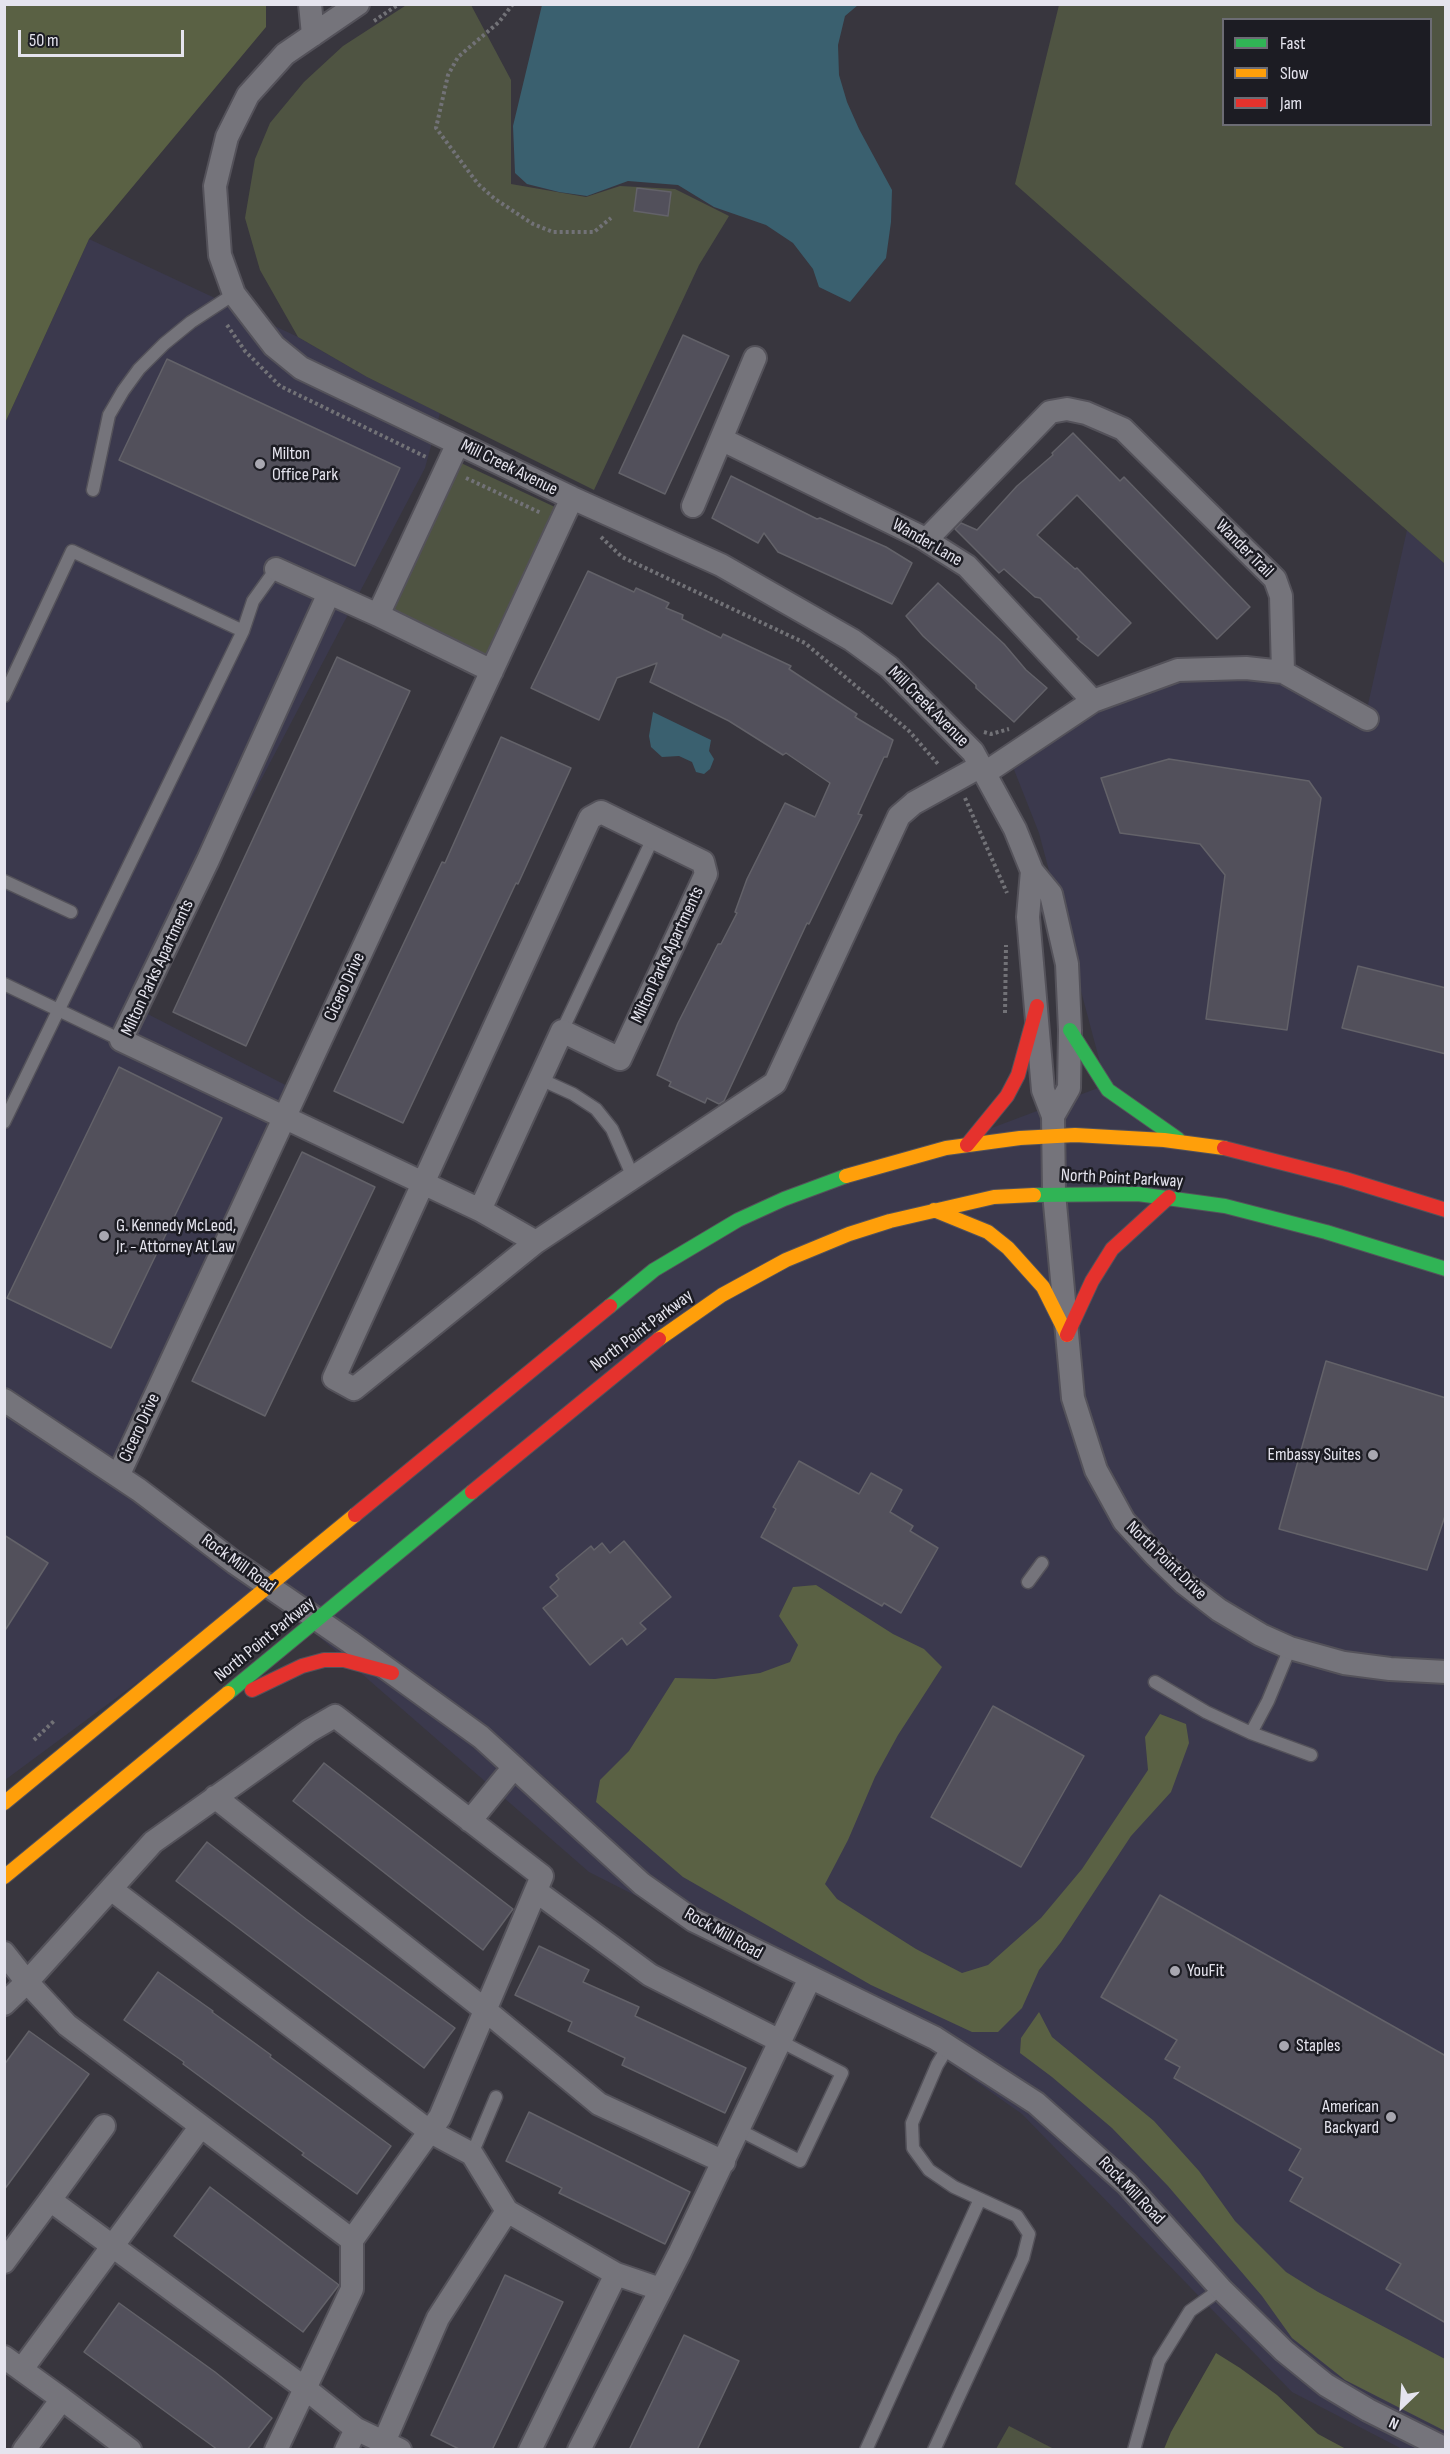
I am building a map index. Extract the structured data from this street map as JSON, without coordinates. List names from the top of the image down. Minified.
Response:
{"streets":{"street":["Mill Creek Avenue","Wander Lane","Wander Trail","Milton Parks Apartments","Cicero Drive","North Point Parkway","North Point Drive","Rock Mill Road"]},"crossings":[["Mill Creek Avenue","Milton Parks Apartments"],["Mill Creek Avenue","Cicero Drive"],["Mill Creek Avenue","North Point Drive"],["Wander Lane","Wander Trail"],["Milton Parks Apartments","Cicero Drive"],["Cicero Drive","Rock Mill Road"],["North Point Parkway","North Point Drive"],["North Point Parkway","Rock Mill Road"]],"places":["Milton Office Park","G. Kennedy McLeod, Jr. - Attorney At Law","Embassy Suites","YouFit","Staples","American Backyard"],"legend":["Fast","Slow","Jam"],"scale_bar":"50 m","north":"bottom left"}
